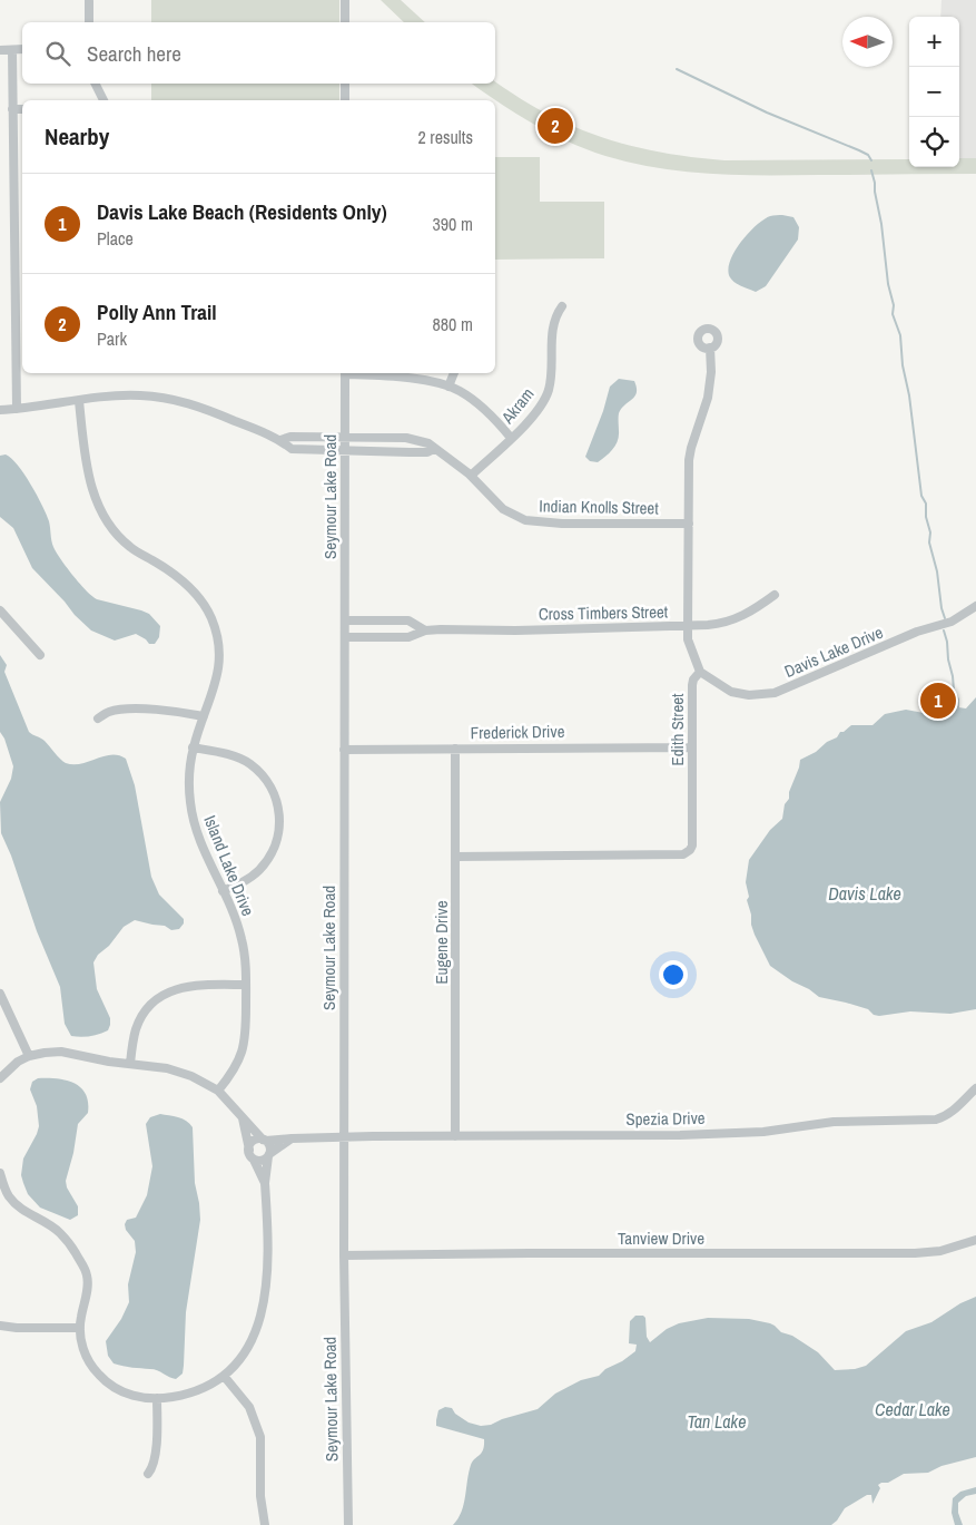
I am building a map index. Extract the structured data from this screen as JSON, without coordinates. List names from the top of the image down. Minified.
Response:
{"streets":{"street":["Akram","Seymour Lake Road","Indian Knolls Street","Cross Timbers Street","Davis Lake Drive","Edith Street","Frederick Drive","Island Lake Drive","Eugene Drive","Spezia Drive","Tanview Drive"]},"crossings":[["Akram","Indian Knolls Street"],["Seymour Lake Road","Indian Knolls Street"],["Seymour Lake Road","Cross Timbers Street"],["Seymour Lake Road","Frederick Drive"],["Seymour Lake Road","Spezia Drive"],["Seymour Lake Road","Tanview Drive"],["Davis Lake Drive","Edith Street"],["Edith Street","Frederick Drive"],["Edith Street","Eugene Drive"],["Frederick Drive","Eugene Drive"],["Eugene Drive","Spezia Drive"]],"water":["Davis Lake","Cedar Lake","Tan Lake"],"north":"left","page":{"map_buttons":["+","−"],"search":"Search here","heading":["Nearby","2 results"],"pins":["2","1"],"list":[{"mark":"1","name":"Davis Lake Beach (Residents Only)","note":"Place","value":"390 m"},{"mark":"2","name":"Polly Ann Trail","note":"Park","value":"880 m"}]}}
